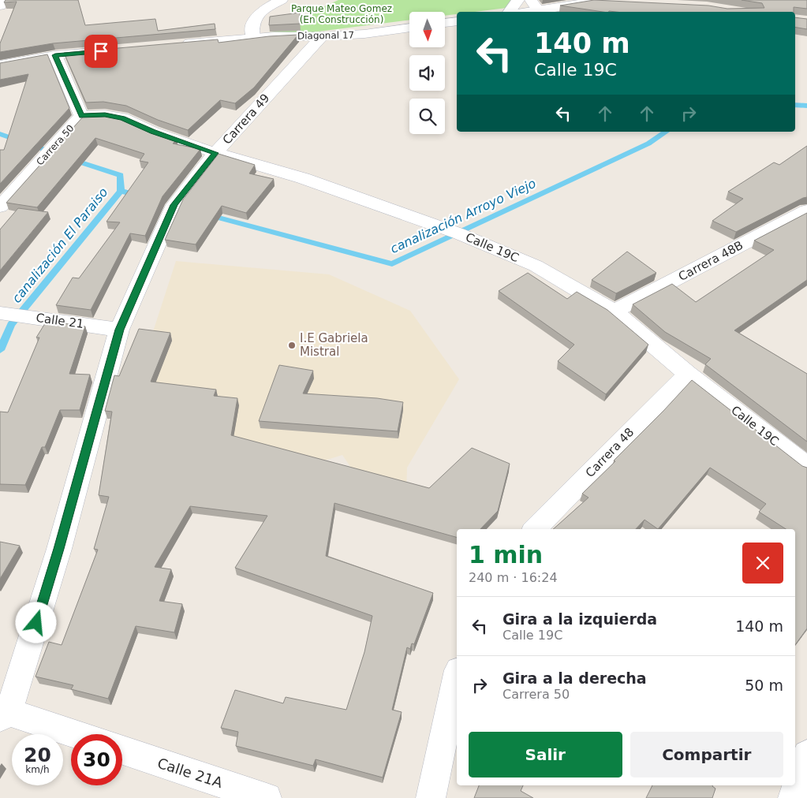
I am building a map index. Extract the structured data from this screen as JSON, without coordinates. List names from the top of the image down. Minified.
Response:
{"streets":{"street":["Diagonal 17","Carrera 49","Carrera 50","Calle 19C","Carrera 48B","Calle 21","Carrera 48","Calle 21A"]},"crossings":[["Diagonal 17","Carrera 49"],["Carrera 49","Calle 19C"],["Carrera 49","Calle 21"],["Carrera 50","Calle 19C"],["Calle 19C","Carrera 48B"],["Calle 19C","Carrera 48"]],"water":["canalización Arroyo Viejo","canalización El Paraiso"],"parks":["Parque Mateo Gomez (En Construcción)"],"places":["I.E Gabriela Mistral"],"north":"bottom","page":{"turn":["140 m","Calle 19C"],"heading":["1 min","240 m · 16:24"],"list":[{"name":"Gira a la izquierda","note":"Calle 19C","value":"140 m"},{"name":"Gira a la derecha","note":"Carrera 50","value":"50 m"}],"buttons":["Salir","Compartir"],"speed":"20 km/h","limit":"30"}}
